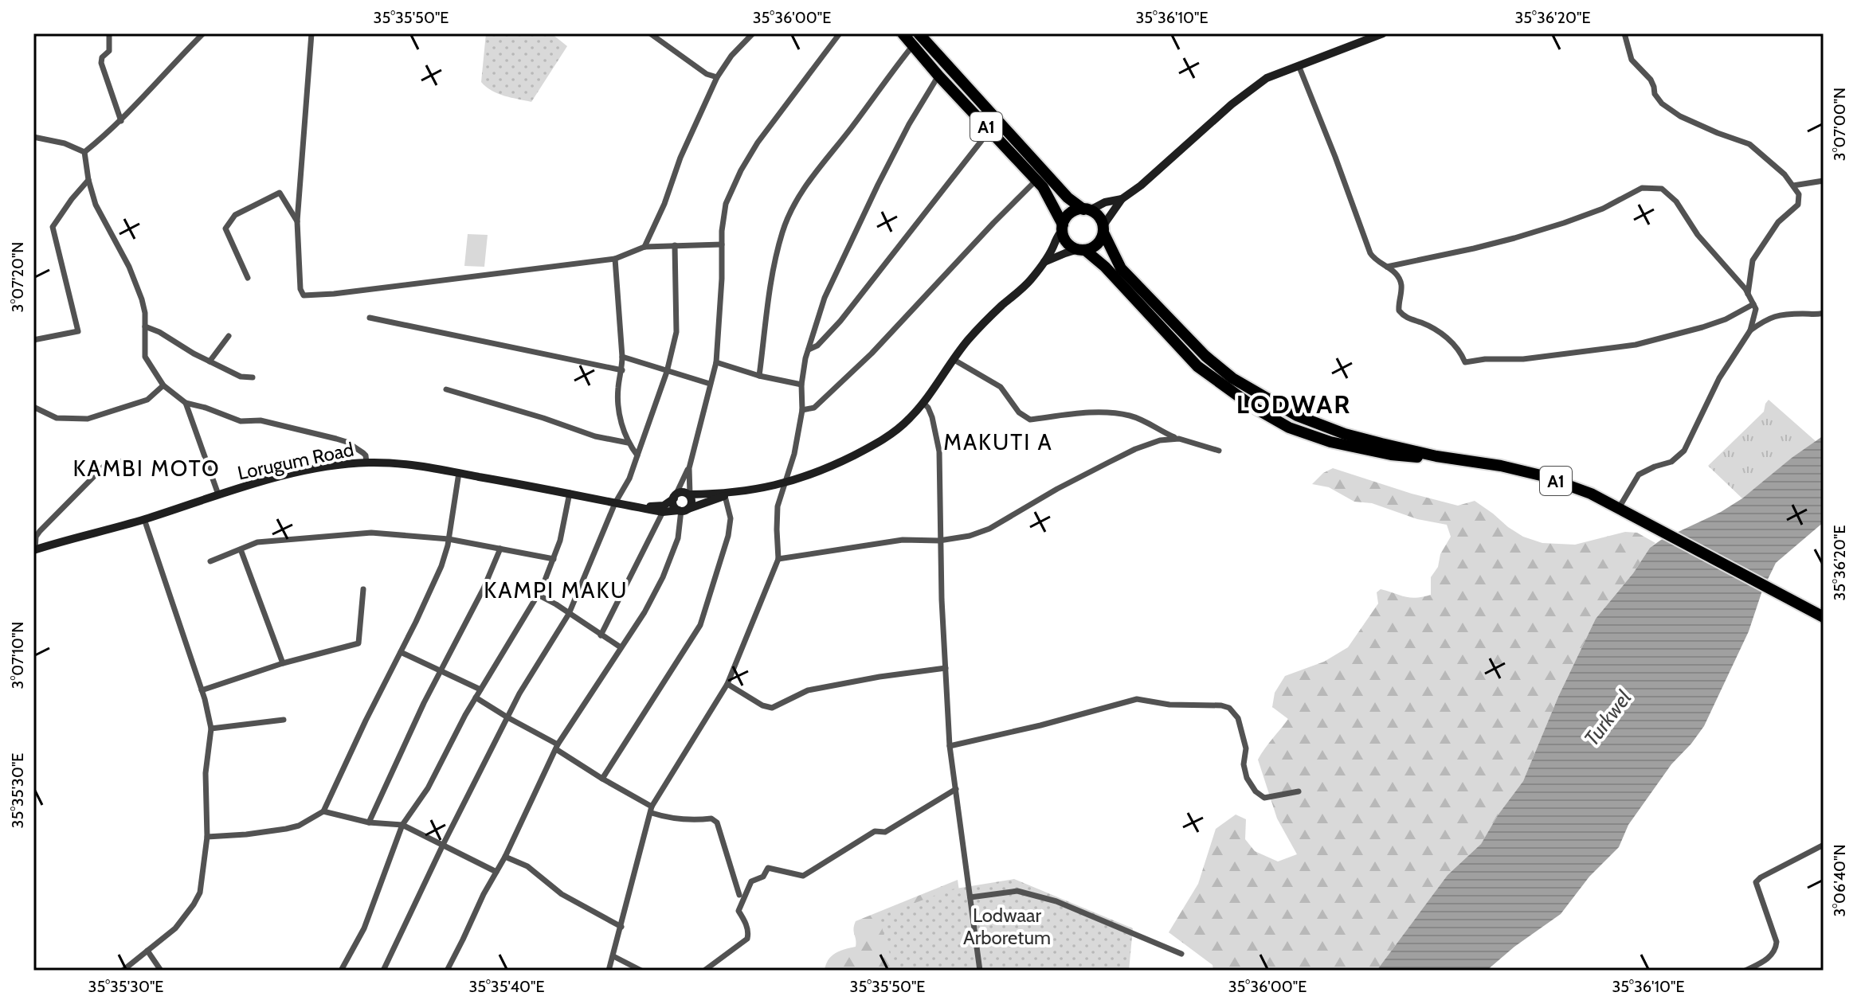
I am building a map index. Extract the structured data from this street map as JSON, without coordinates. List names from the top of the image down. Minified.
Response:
{"streets":{"highway":["A1"],"main road":["Lorugum Road"]},"districts":["LODWAR","MAKUTI A","KAMBI MOTO","KAMPI MAKU"],"water":["Turkwel"],"parks":["Lodwaar Arboretum"],"coordinates":["35°35'50\"E","35°36'00\"E","35°36'10\"E","35°36'20\"E","3°07'00\"N","3°07'20\"N","3°07'10\"N","35°35'30\"E","3°06'40\"N","35°35'40\"E"]}
